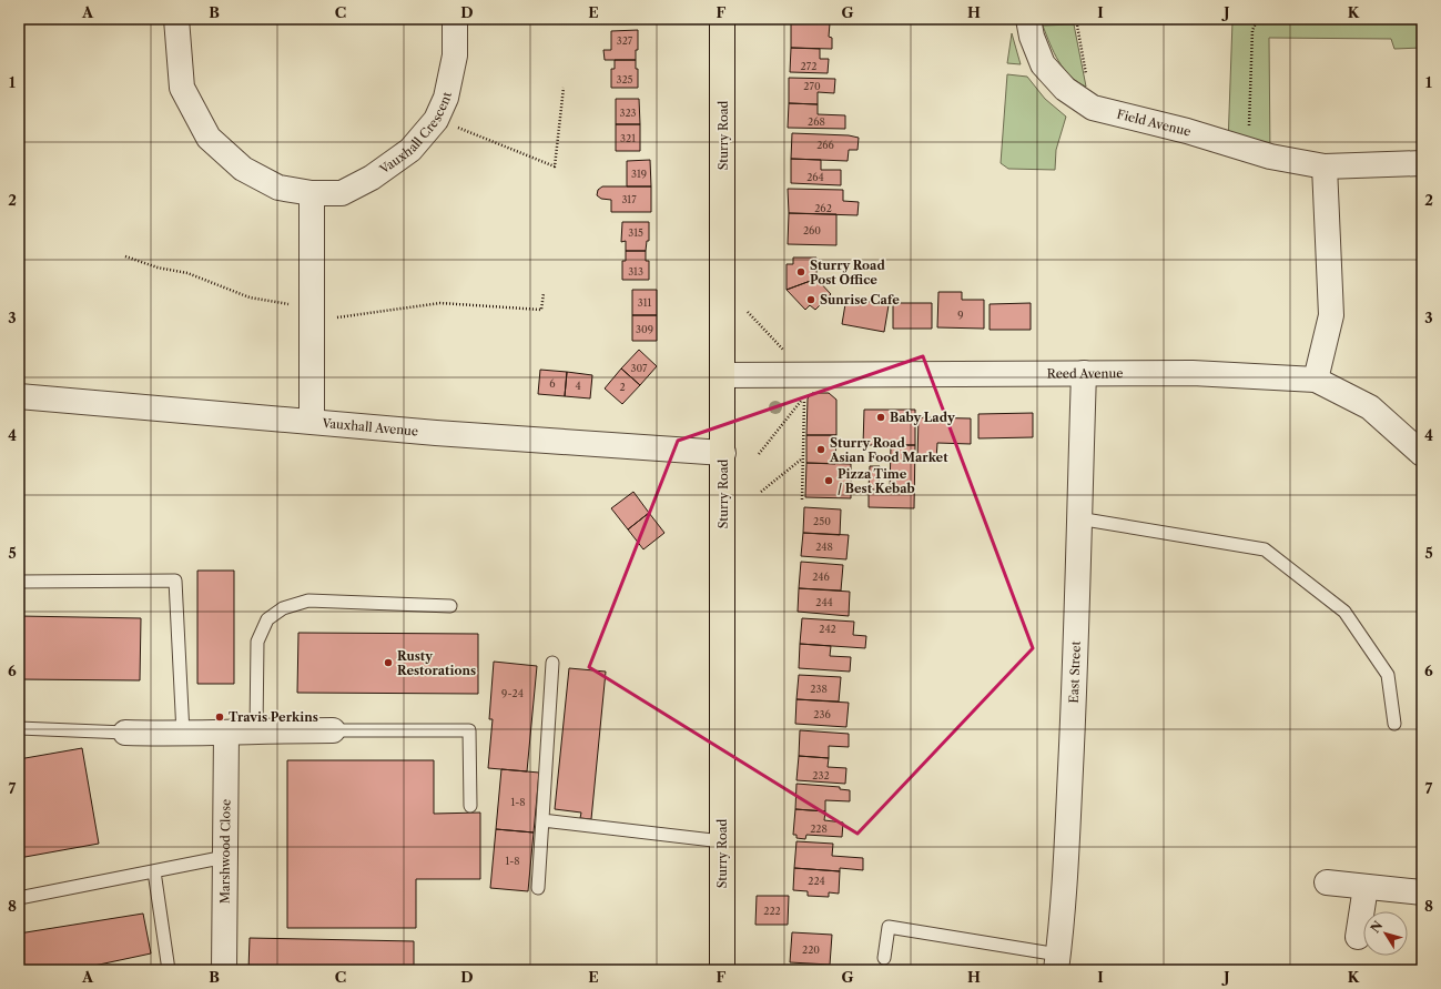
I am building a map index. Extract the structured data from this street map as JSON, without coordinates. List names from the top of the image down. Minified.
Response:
{"streets":{"highway":["Sturry Road"],"street":["Field Avenue","Vauxhall Crescent","Reed Avenue","Vauxhall Avenue","East Street","Marshwood Close"]},"crossings":[["Sturry Road","Reed Avenue"],["Sturry Road","Vauxhall Avenue"],["Reed Avenue","East Street"]],"places":["Sturry Road Post Office","Sunrise Cafe","Baby Lady","Sturry Road Asian Food Market","Pizza Time / Best Kebab","Rusty Restorations","Travis Perkins"],"house_numbers":["327","272","325","270","323","268","321","266","319","264","317","262","260","315","313","311","9","309","307","6","4","2","250","248","246","244","242","238","9-24","236","232","1-8","228","1-8","224","222","220"],"north":"top left","grid":{"columns":["A","B","C","D","E","F","G","H","I","J","K"],"rows":["1","2","3","4","5","6","7","8"]}}
